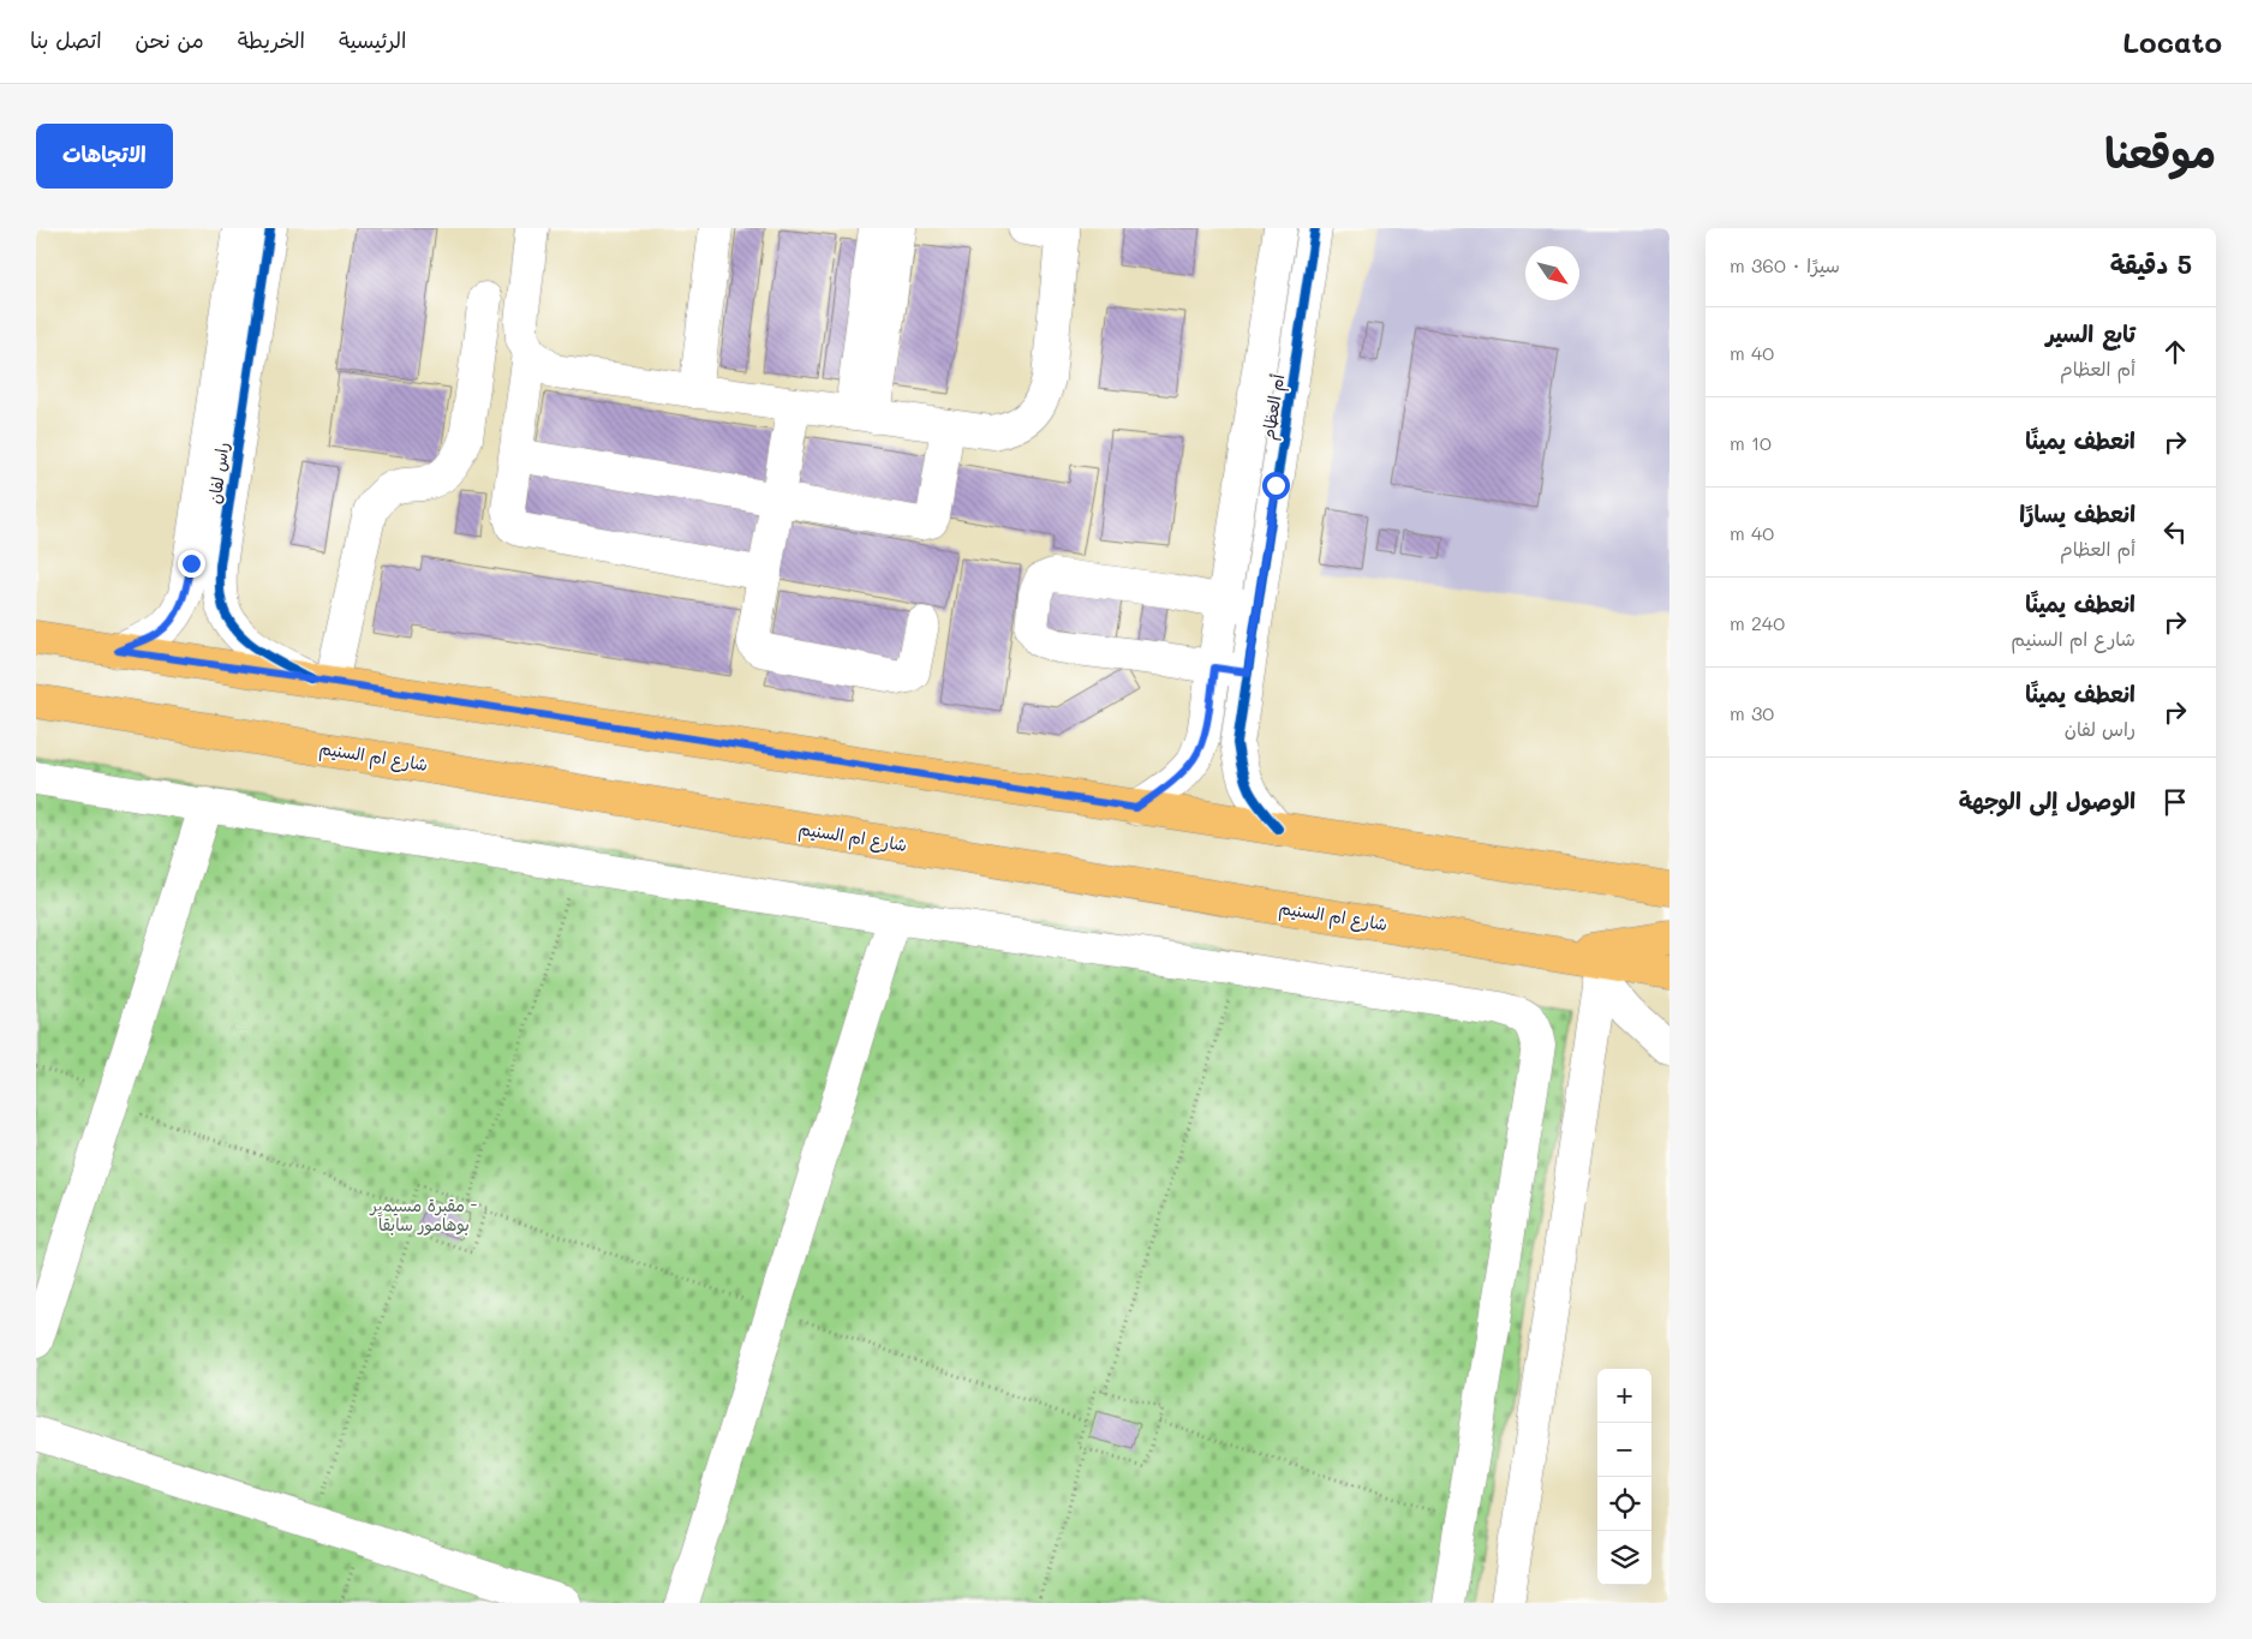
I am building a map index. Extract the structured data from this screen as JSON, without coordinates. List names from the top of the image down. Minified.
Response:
{"streets":{"main road":["شارع ام السنيم"],"street":["أم العظام","راس لفان"]},"parks":["مقبرة مسيمير - بوهامور سابقاً"],"north":"bottom right","page":{"header":"Locato","nav":["الرئيسية","الخريطة","من نحن","اتصل بنا"],"title":"موقعنا","buttons":"الاتجاهات","heading":["5 دقيقة","سيرًا · 360 m"],"list":[["تابع السير","أم العظام","40 m"],["انعطف يمينًا","10 m"],["انعطف يسارًا","أم العظام","40 m"],["انعطف يمينًا","شارع ام السنيم","240 m"],["انعطف يمينًا","راس لفان","30 m"],"الوصول إلى الوجهة"],"map_buttons":["+","−"]}}
